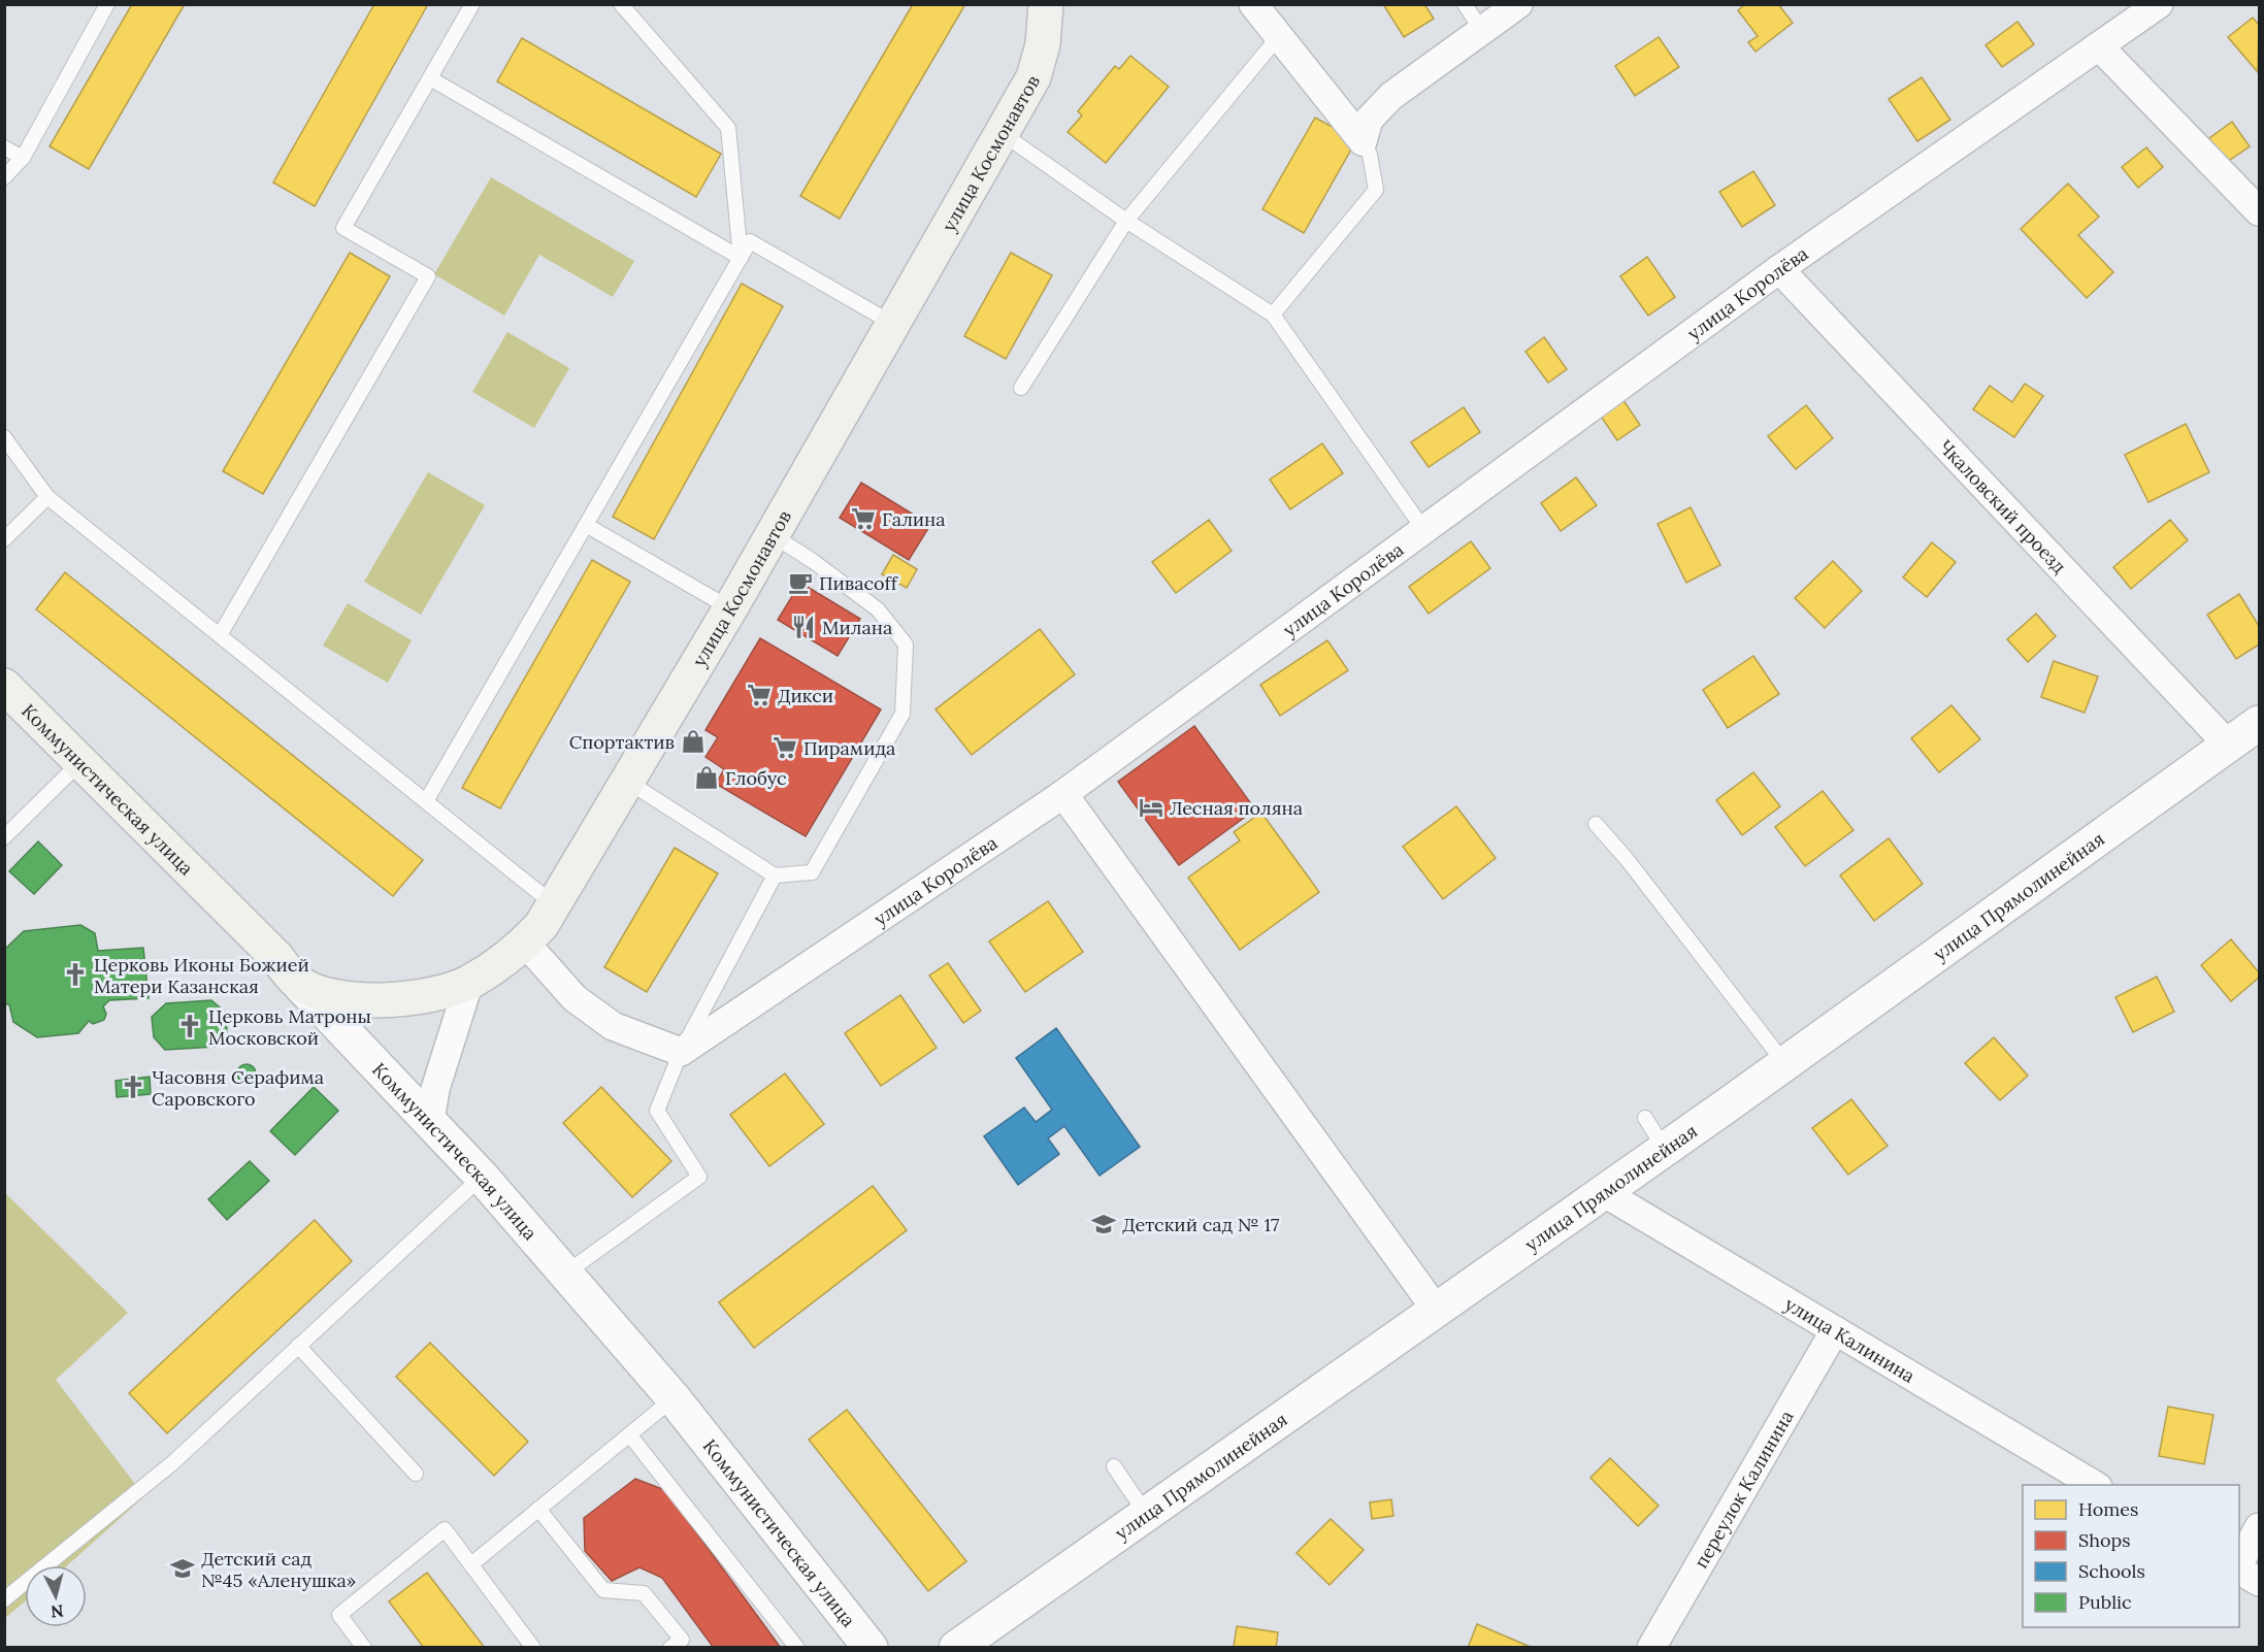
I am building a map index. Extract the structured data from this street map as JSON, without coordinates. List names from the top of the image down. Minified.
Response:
{"streets":{"main road":["улица Космонавтов","Коммунистическая улица"],"street":["улица Королёва","Чкаловский проезд","улица Прямолинейная","улица Калинина","переулок Калинина"]},"crossings":[["улица Космонавтов","Коммунистическая улица"],["улица Королёва","Чкаловский проезд"],["Чкаловский проезд","улица Прямолинейная"],["улица Прямолинейная","улица Калинина"],["улица Калинина","переулок Калинина"]],"places":{"supermarket":["Галина","Дикси","Пирамида"],"cafe":["Пивасоff"],"restaurant":["Милана"],"shop":["Спортактив","Глобус"],"hotel":["Лесная поляна"],"church":["Церковь Иконы Божией Матери Казанская","Церковь Матроны Московской","Часовня Серафима Саровского"],"school or university":["Детский сад № 17","Детский сад №45 «Аленушка»"]},"legend":["Homes","Shops","Schools","Public"],"north":"bottom"}
